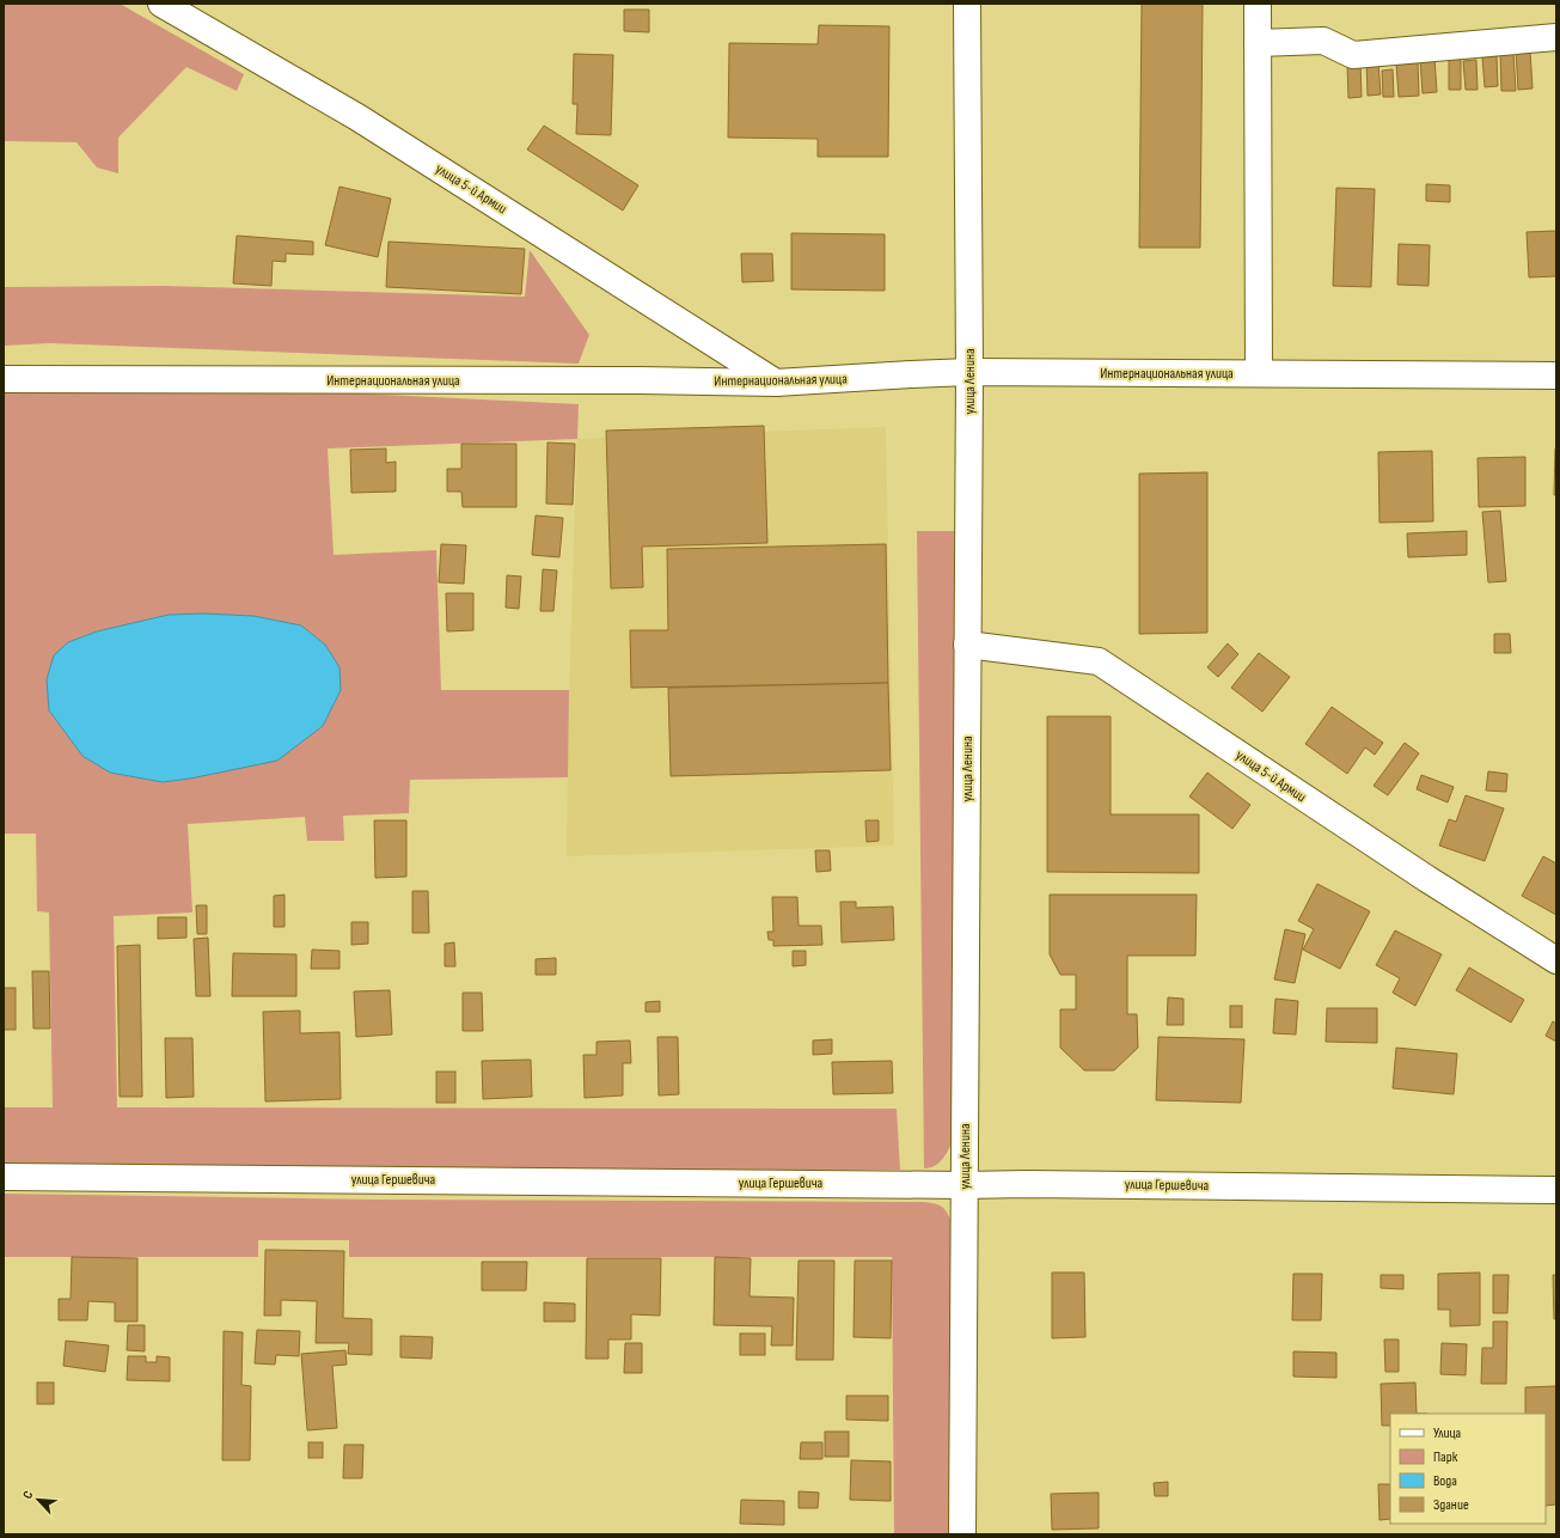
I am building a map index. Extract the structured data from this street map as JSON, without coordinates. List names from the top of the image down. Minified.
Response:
{"streets":{"street":["улица 5-й Армии","Интернациональная улица","улица Ленина","улица Гершевича"]},"crossings":[["улица 5-й Армии","Интернациональная улица"],["улица 5-й Армии","улица Ленина"],["Интернациональная улица","улица Ленина"],["улица Ленина","улица Гершевича"]],"legend":["Улица","Парк","Вода","Здание"],"north":"top left"}
